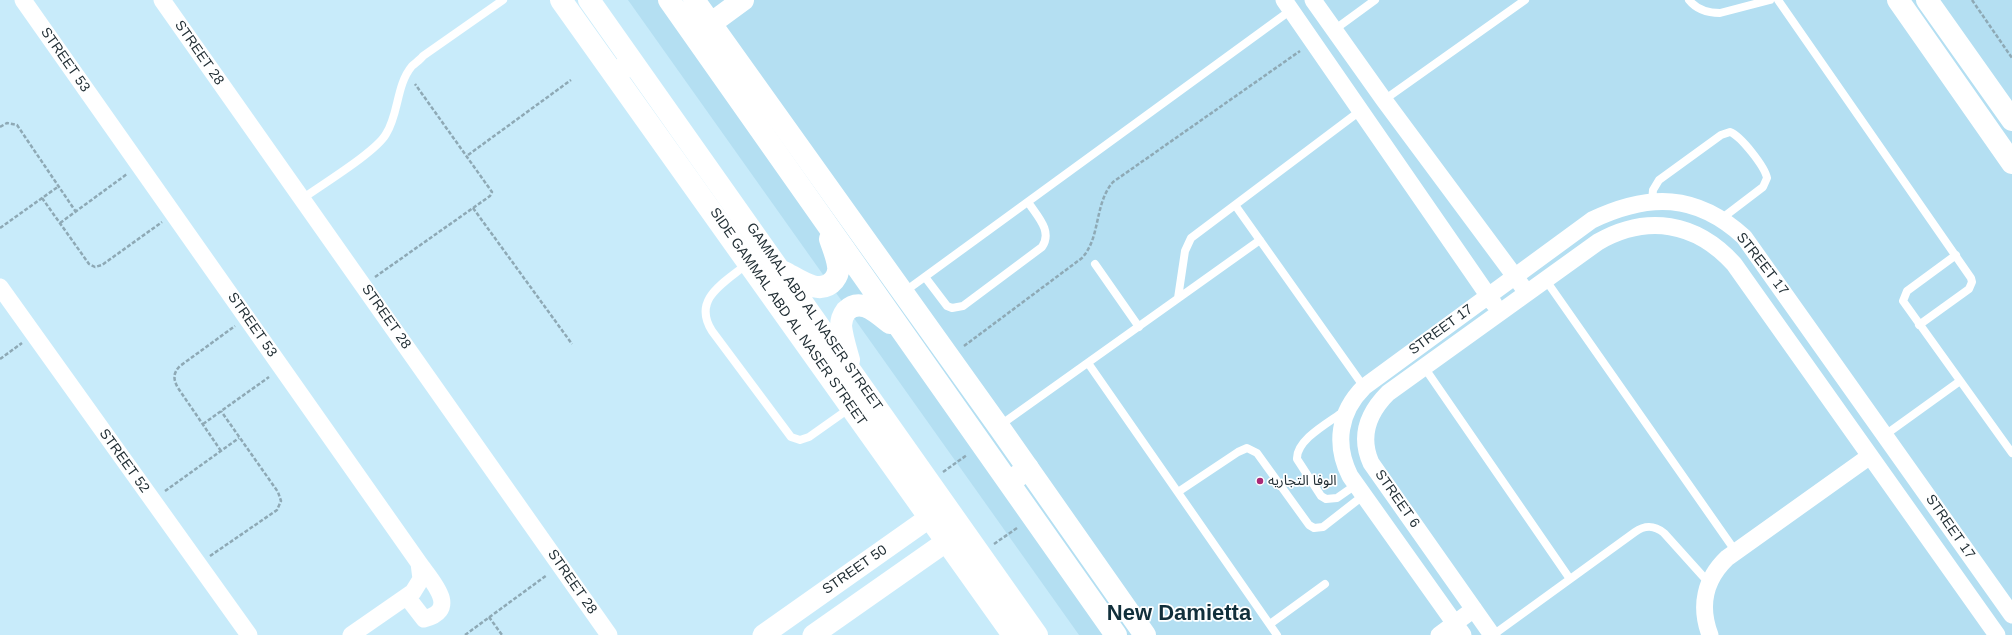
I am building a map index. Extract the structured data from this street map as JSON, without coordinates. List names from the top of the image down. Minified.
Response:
{"streets":{"main road":["SIDE GAMMAL ABD AL NASER STREET","GAMMAL ABD AL NASER STREET"],"street":["STREET 28","STREET 53","STREET 17","STREET 52","STREET 6","STREET 50"]},"crossings":[["STREET 17","STREET 6"],["SIDE GAMMAL ABD AL NASER STREET","GAMMAL ABD AL NASER STREET"],["SIDE GAMMAL ABD AL NASER STREET","STREET 50"],["GAMMAL ABD AL NASER STREET","STREET 50"]],"districts":["New Damietta"],"places":["الوفا التجاريه"]}
